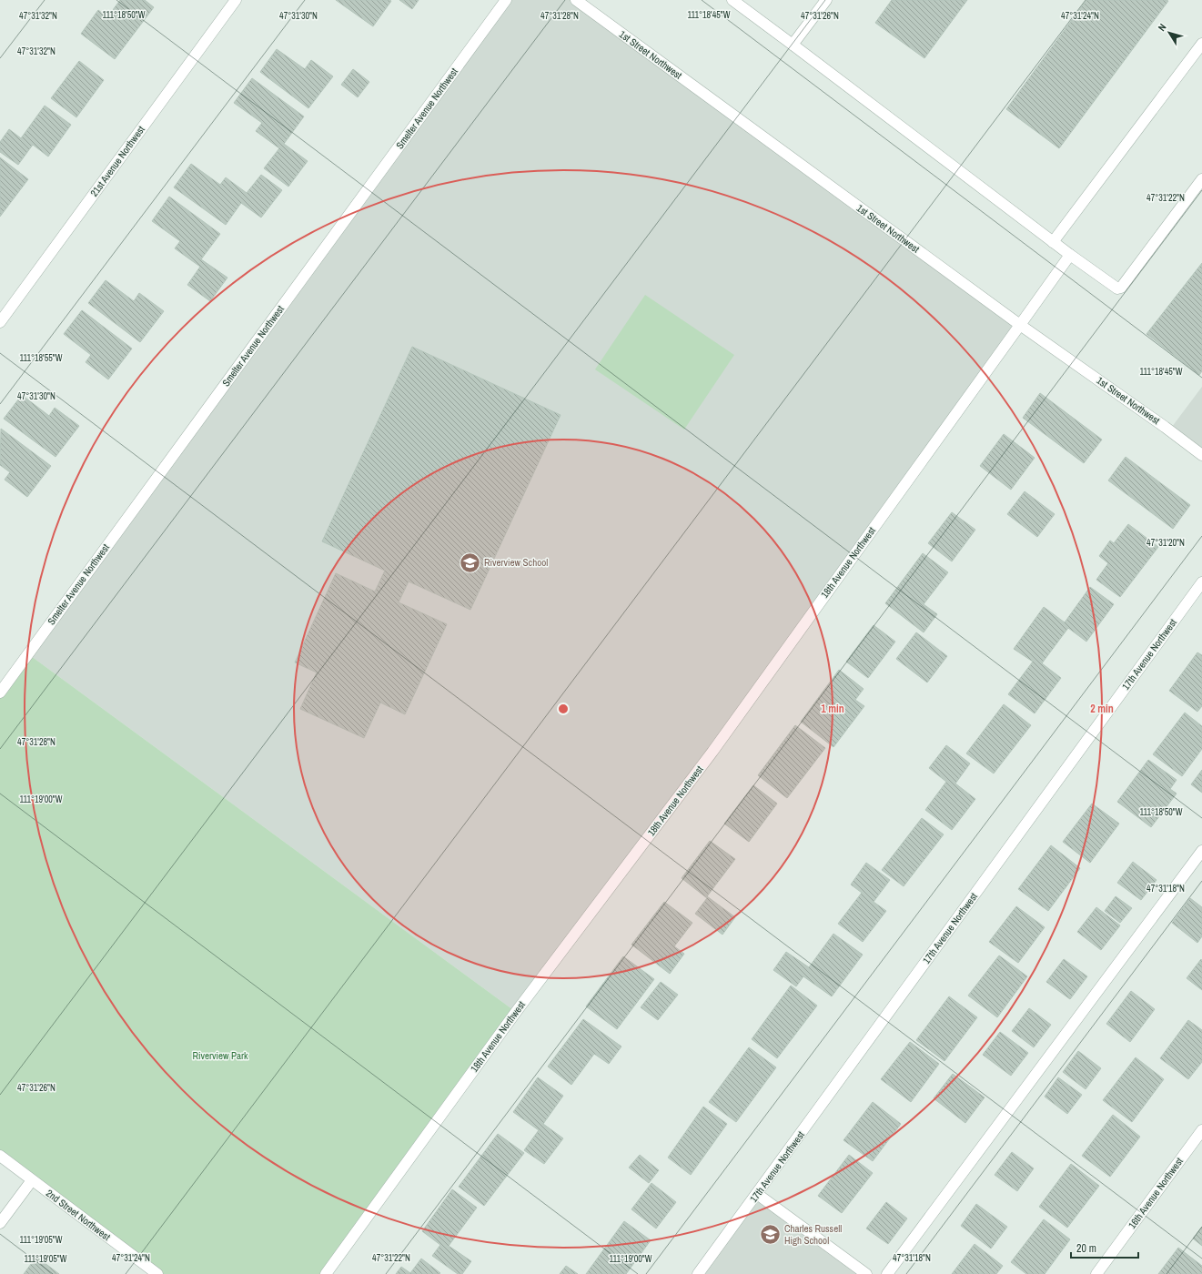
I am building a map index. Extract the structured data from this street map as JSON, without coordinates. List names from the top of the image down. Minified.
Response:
{"streets":{"street":["1st Street Northwest","Smelter Avenue Northwest","21st Avenue Northwest","18th Avenue Northwest","17th Avenue Northwest","16th Avenue Northwest","2nd Street Northwest"]},"crossings":[["1st Street Northwest","18th Avenue Northwest"]],"parks":["Riverview Park"],"places":{"school or university":["Riverview School","Charles Russell High School"]},"scale_bar":"20 m","north":"top left","coordinates":["111°18'50\"W","111°18'45\"W","47°31'28\"N","47°31'32\"N","47°31'30\"N","47°31'26\"N","47°31'24\"N","47°31'22\"N","111°18'55\"W","47°31'20\"N","111°19'00\"W","47°31'18\"N","111°19'05\"W"],"rings":["1 min","2 min"]}
